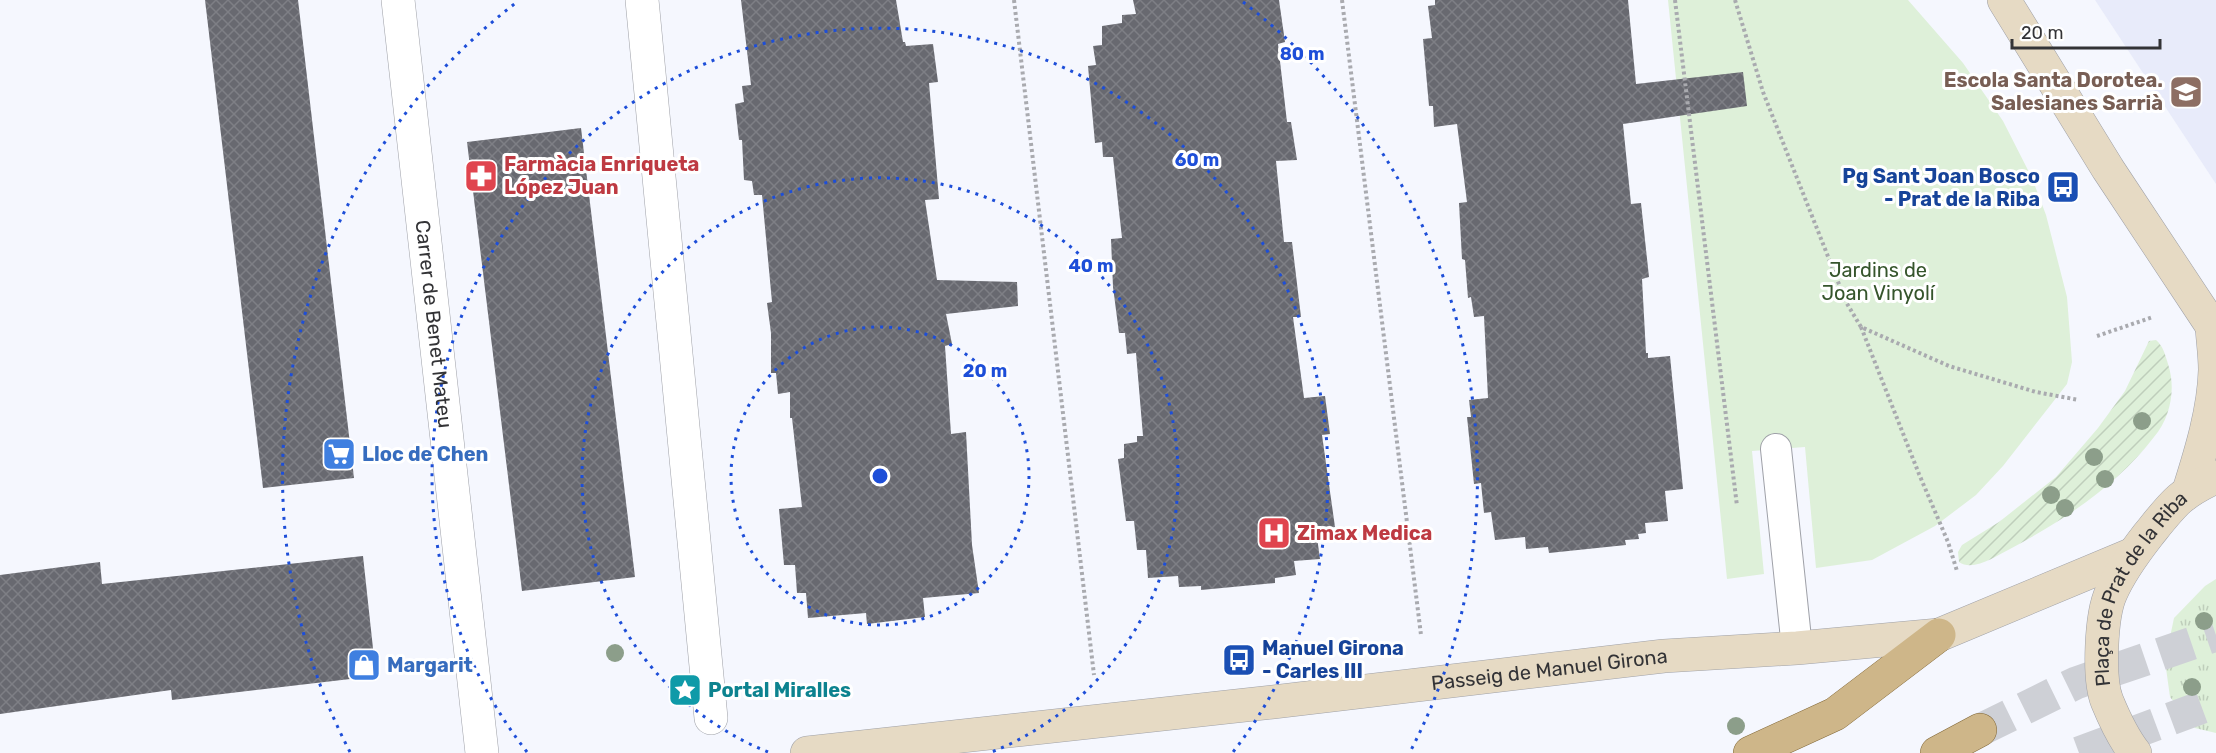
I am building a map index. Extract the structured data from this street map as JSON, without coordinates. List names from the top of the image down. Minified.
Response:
{"streets":{"street":["Carrer de Benet Mateu","Plaça de Prat de la Riba","Passeig de Manuel Girona"]},"crossings":[["Plaça de Prat de la Riba","Passeig de Manuel Girona"]],"parks":["Jardins de Joan Vinyolí"],"places":{"school or university":["Escola Santa Dorotea. Salesianes Sarrià"],"pharmacy":["Farmàcia Enriqueta López Juan"],"bus stop":["Pg Sant Joan Bosco - Prat de la Riba","Manuel Girona - Carles III"],"supermarket":["Lloc de Chen"],"hospital":["Zimax Medica"],"shop":["Margarit"],"place":["Portal Miralles"]},"scale_bar":"20 m","rings":["80 m","60 m","40 m","20 m"]}
